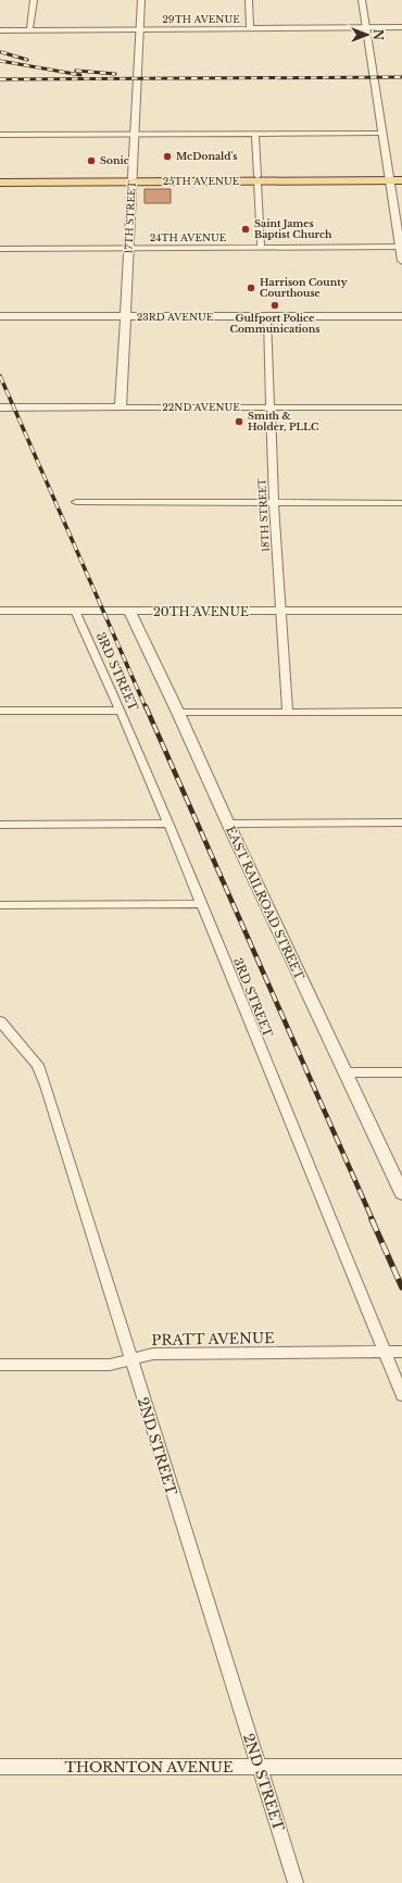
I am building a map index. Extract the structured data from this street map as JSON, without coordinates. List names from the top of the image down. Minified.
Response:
{"streets":{"main road":["25TH AVENUE"],"street":["29TH AVENUE","17TH STREET","24TH AVENUE","23RD AVENUE","22ND AVENUE","18TH STREET","20TH AVENUE","3RD STREET","EAST RAILROAD STREET","PRATT AVENUE","2ND STREET","THORNTON AVENUE"]},"crossings":[["29TH AVENUE","17TH STREET"],["25TH AVENUE","17TH STREET"],["17TH STREET","24TH AVENUE"],["17TH STREET","23RD AVENUE"],["17TH STREET","22ND AVENUE"],["23RD AVENUE","18TH STREET"],["22ND AVENUE","18TH STREET"],["18TH STREET","20TH AVENUE"],["20TH AVENUE","3RD STREET"],["20TH AVENUE","EAST RAILROAD STREET"],["3RD STREET","PRATT AVENUE"],["PRATT AVENUE","2ND STREET"],["2ND STREET","THORNTON AVENUE"]],"places":["McDonald's","Sonic","Saint James Baptist Church","Harrison County Courthouse","Gulfport Police Communications","Smith & Holder, PLLC"],"north":"right"}
